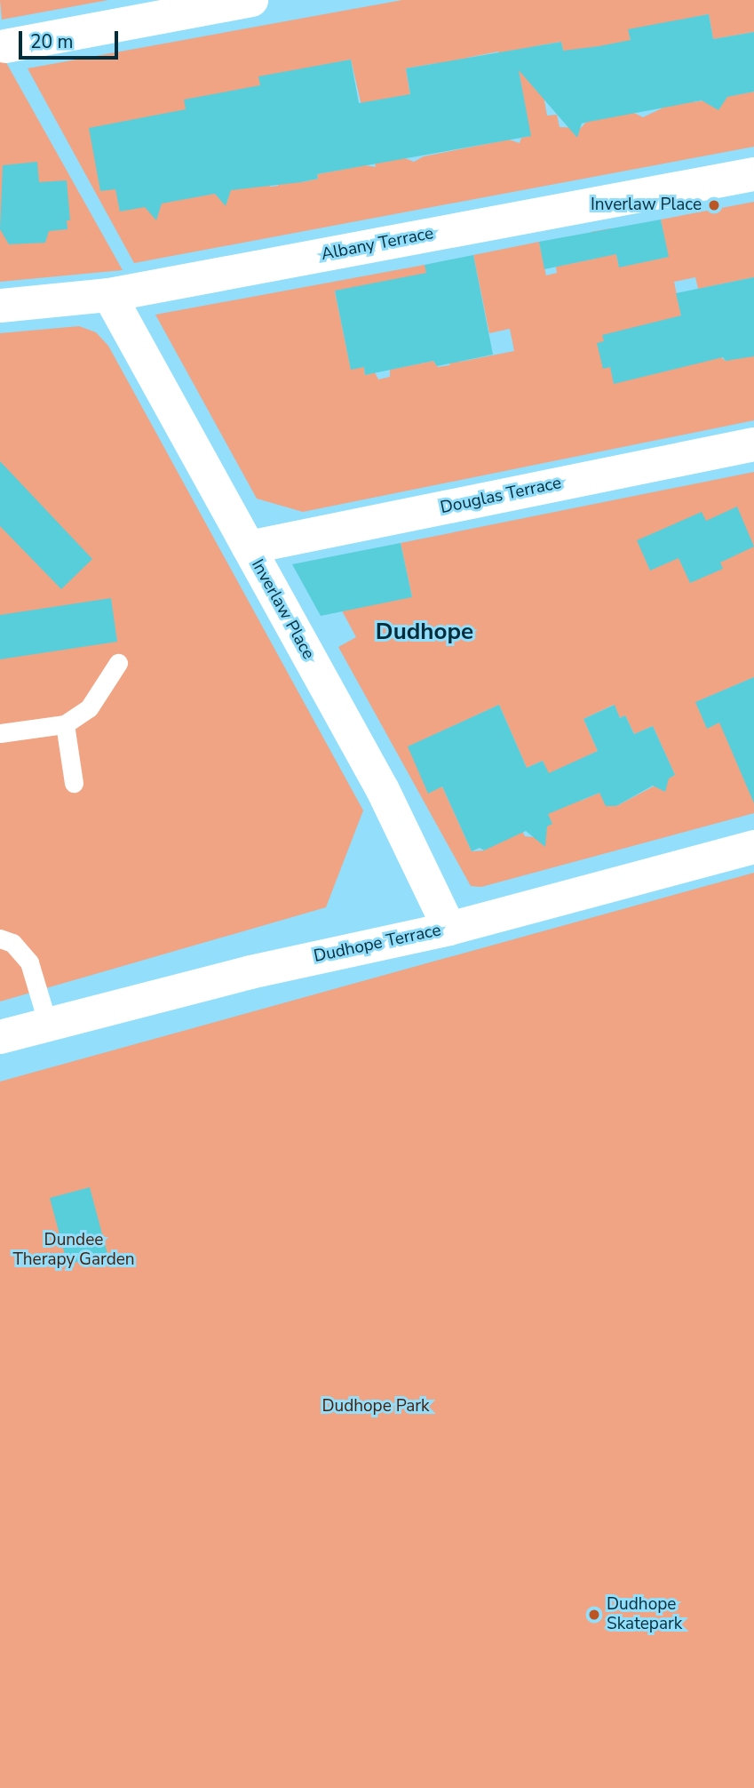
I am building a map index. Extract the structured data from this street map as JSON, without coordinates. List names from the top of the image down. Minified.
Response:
{"streets":{"street":["Albany Terrace","Douglas Terrace","Inverlaw Place","Dudhope Terrace"]},"crossings":[["Albany Terrace","Inverlaw Place"],["Douglas Terrace","Inverlaw Place"],["Inverlaw Place","Dudhope Terrace"]],"districts":["Dudhope"],"parks":["Dundee Therapy Garden","Dudhope Park"],"places":["Inverlaw Place","Dudhope Skatepark"],"scale_bar":"20 m"}
